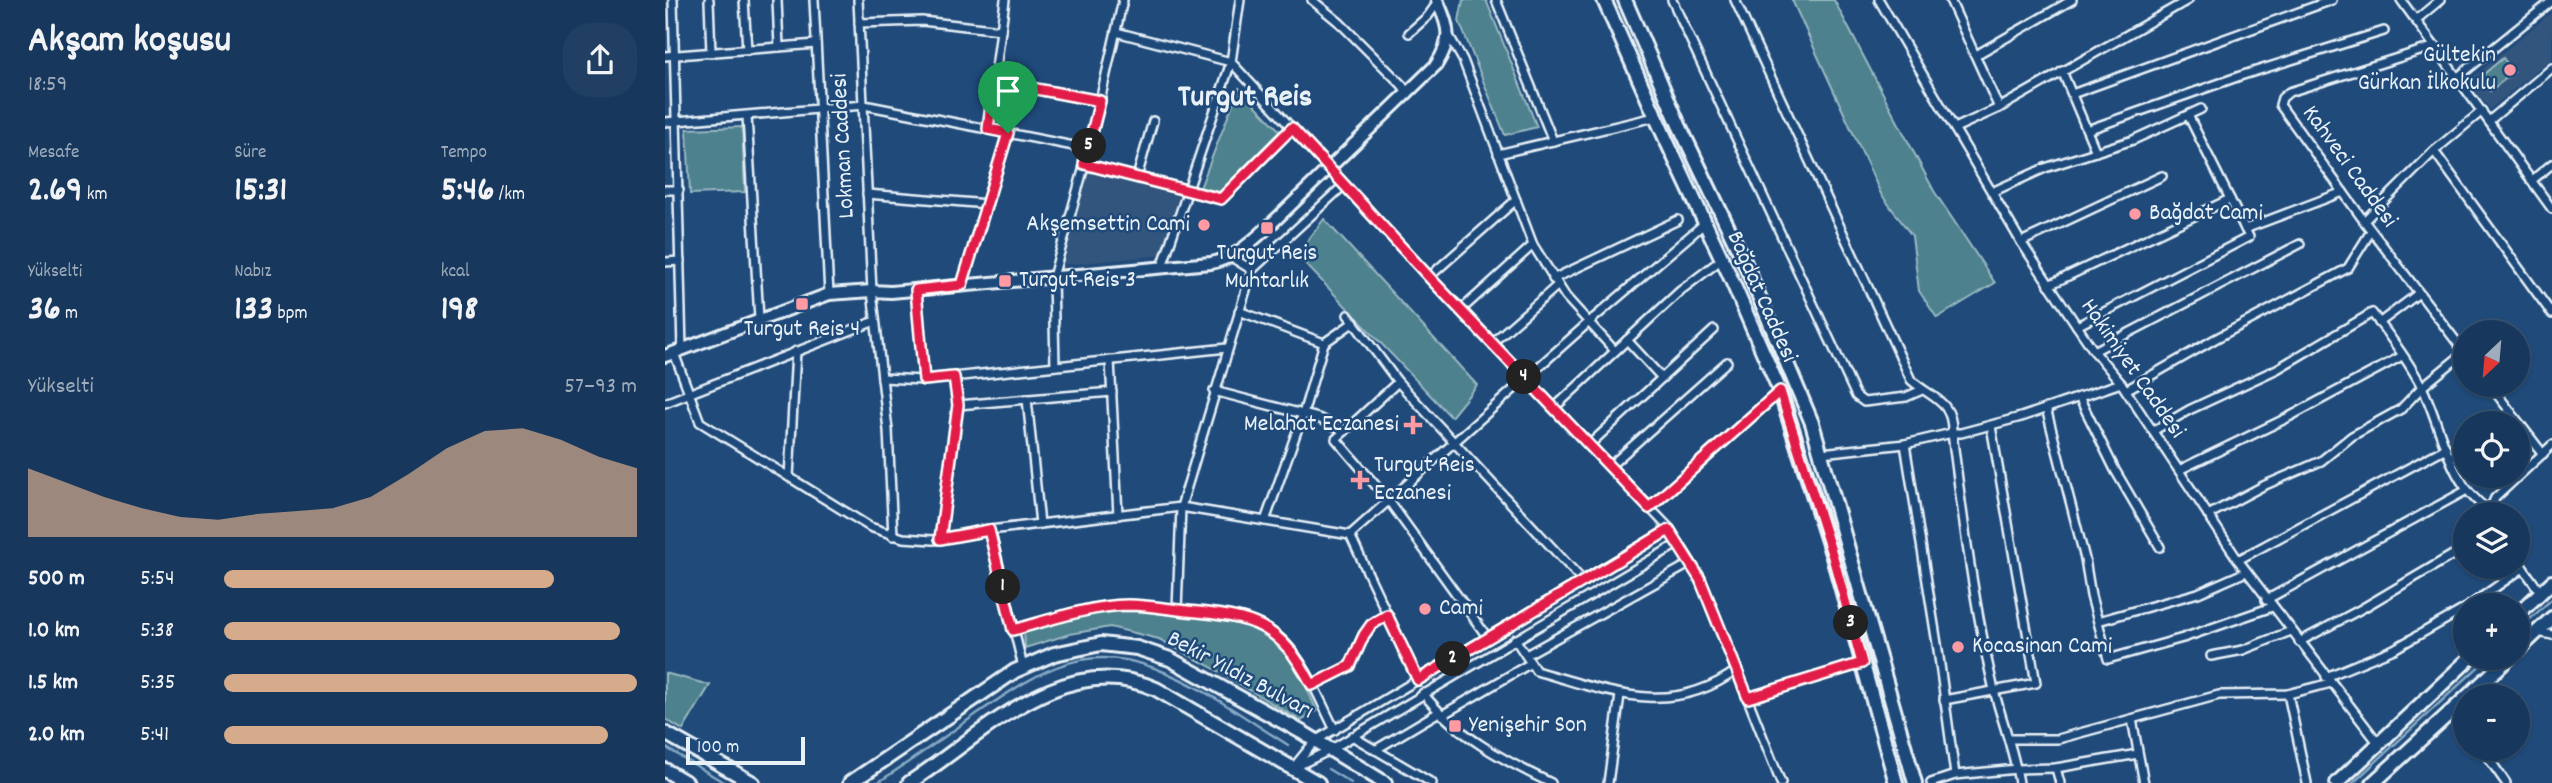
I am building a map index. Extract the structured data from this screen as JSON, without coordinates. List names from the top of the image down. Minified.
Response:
{"streets":{"main road":["Bağdat Caddesi","Bekir Yıldız Bulvarı"],"street":["Lokman Caddesi","Kahveci Caddesi","Hakimiyet Caddesi"]},"districts":["Turgut Reis"],"places":{"other":["Gültekin Gürkan İlkokulu","Bağdat Cami","Akşemsettin Cami","Cami","Kocasinan Cami"],"transit":["Turgut Reis Muhtarlık","Turgut Reis 3","Turgut Reis 4","Yenişehir Son"],"health":["Melahat Eczanesi","Turgut Reis Eczanesi"]},"scale_bar":"100 m","north":"bottom left","page":{"heading":["Akşam koşusu","18:59"],"stats":[["Mesafe","2.69 km"],["Süre","15:31"],["Tempo","5:46 /km"],["Yükselti","36 m"],["Nabız","133 bpm"],["kcal","198"]],"pins":["5","4","1","3","2"],"map_buttons":["+","−"],"chart":["Yükselti","57–93 m"],"list":[{"name":"500 m","note":"5:54"},{"name":"1.0 km","note":"5:38"},{"name":"1.5 km","note":"5:35"},{"name":"2.0 km","note":"5:41"}],"scale":"100 m"}}
